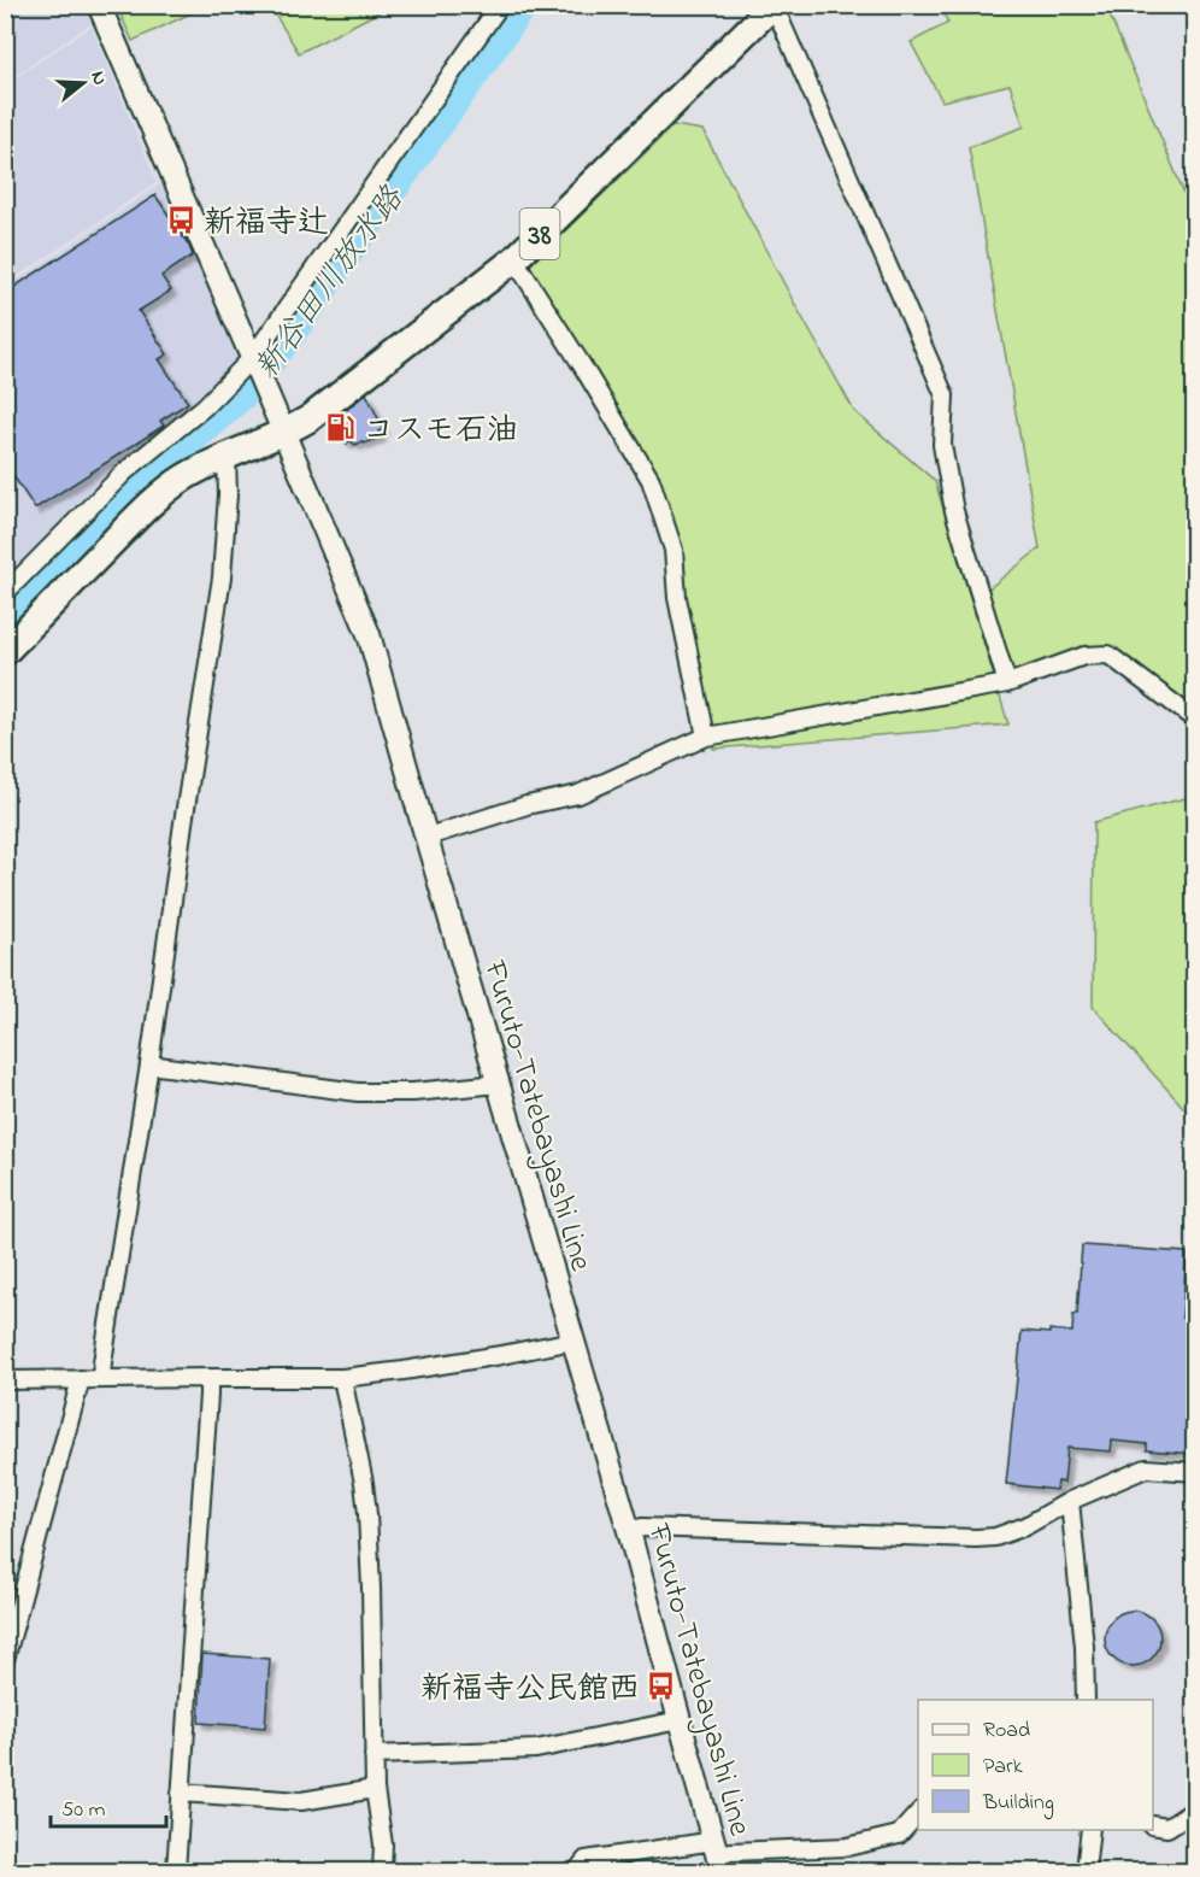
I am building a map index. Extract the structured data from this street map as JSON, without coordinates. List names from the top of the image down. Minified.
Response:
{"streets":{"main road":["38","Furuto-Tatebayashi Line"]},"crossings":[["38","Furuto-Tatebayashi Line"]],"water":["新谷田川放水路"],"places":{"bus stop":["新福寺辻","新福寺公民館西"],"fuel station":["コスモ石油"]},"legend":["Road","Park","Building"],"scale_bar":"50 m","north":"right"}
